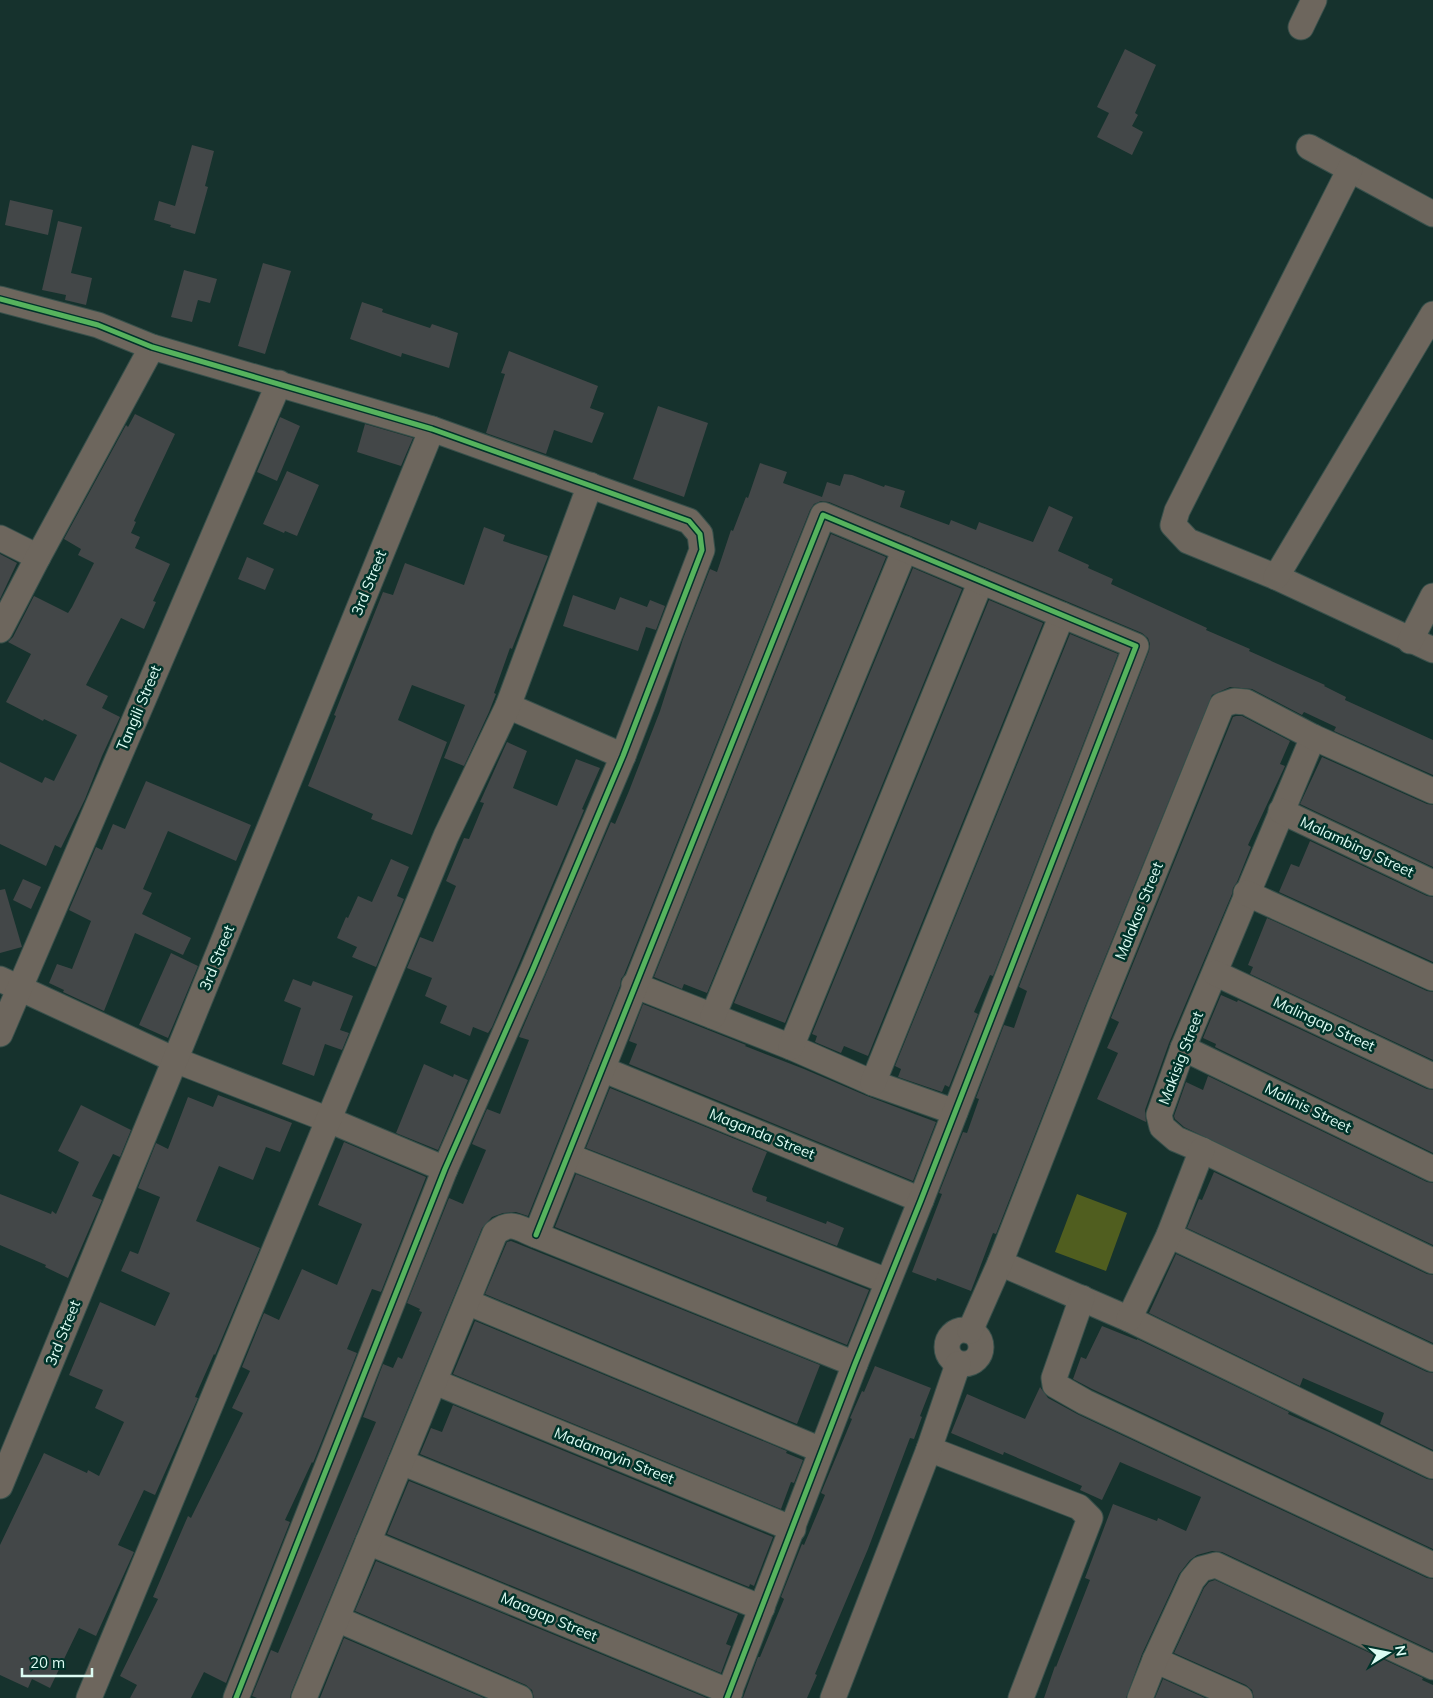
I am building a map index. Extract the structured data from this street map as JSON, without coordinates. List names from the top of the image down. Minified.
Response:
{"streets":{"street":["3rd Street","Tangili Street","Malambing Street","Malakas Street","Malingap Street","Makisig Street","Malinis Street","Maganda Street","Madamayin Street","Maagap Street"]},"crossings":[["Malambing Street","Makisig Street"],["Malakas Street","Makisig Street"],["Malingap Street","Makisig Street"],["Makisig Street","Malinis Street"]],"scale_bar":"20 m","north":"right"}
